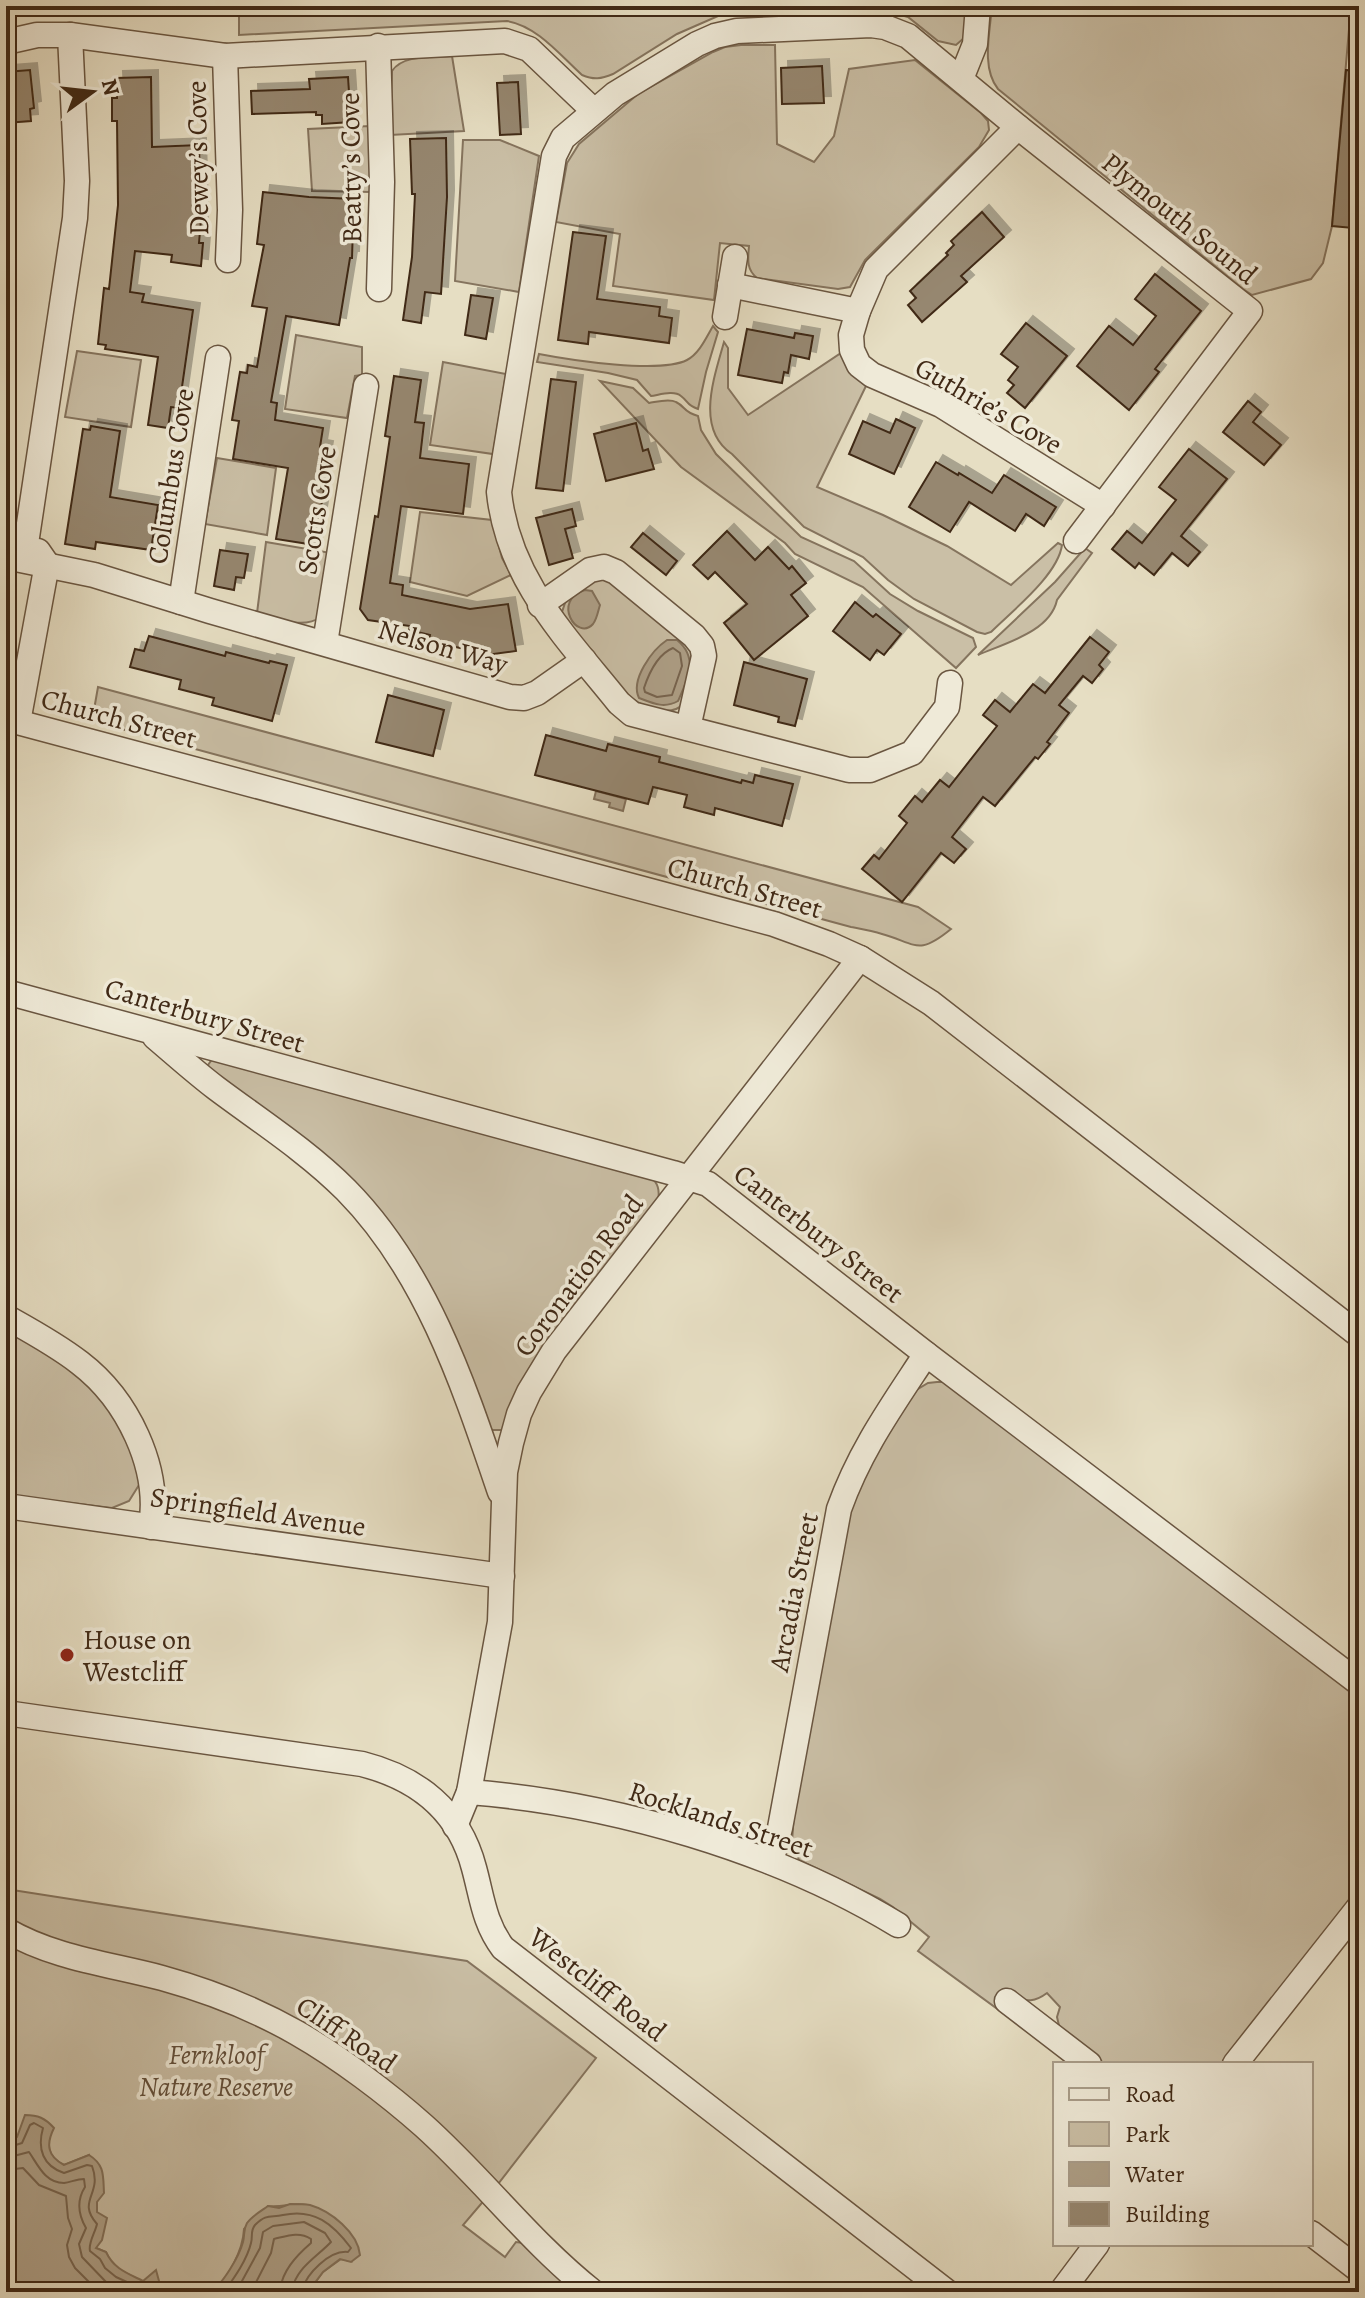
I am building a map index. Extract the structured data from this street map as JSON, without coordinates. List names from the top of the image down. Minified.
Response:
{"streets":{"street":["Dewey’s Cove","Beatty’s Cove","Plymouth Sound","Guthrie’s Cove","Columbus Cove","Scotts Cove","Nelson Way","Church Street","Canterbury Street","Coronation Road","Springfield Avenue","Arcadia Street","Rocklands Street","Westcliff Road","Cliff Road"]},"crossings":[["Plymouth Sound","Guthrie’s Cove"],["Columbus Cove","Nelson Way"],["Scotts Cove","Nelson Way"],["Church Street","Coronation Road"],["Canterbury Street","Coronation Road"],["Canterbury Street","Arcadia Street"],["Coronation Road","Springfield Avenue"],["Coronation Road","Rocklands Street"],["Coronation Road","Westcliff Road"],["Arcadia Street","Rocklands Street"]],"parks":["Fernkloof Nature Reserve"],"places":["House on Westcliff"],"legend":["Road","Park","Water","Building"],"north":"right"}
